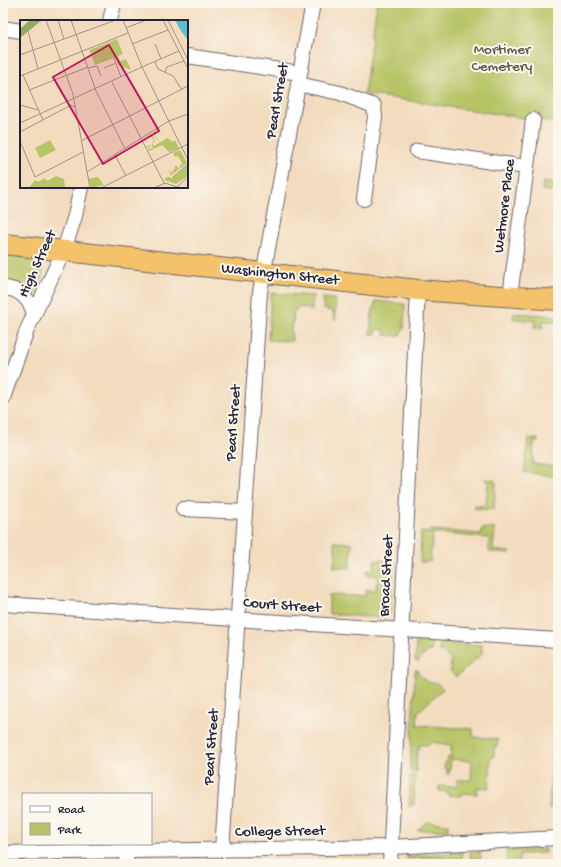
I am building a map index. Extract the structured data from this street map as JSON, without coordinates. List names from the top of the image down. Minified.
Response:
{"streets":{"highway":["Washington Street"],"street":["Pearl Street","Wetmore Place","High Street","Broad Street","Court Street","College Street"]},"crossings":[["Pearl Street","Washington Street"],["Pearl Street","Court Street"],["Pearl Street","College Street"],["Wetmore Place","Washington Street"],["High Street","Washington Street"],["Washington Street","Broad Street"],["Broad Street","Court Street"],["Broad Street","College Street"]],"parks":["Mortimer Cemetery"],"legend":["Road","Park"]}
